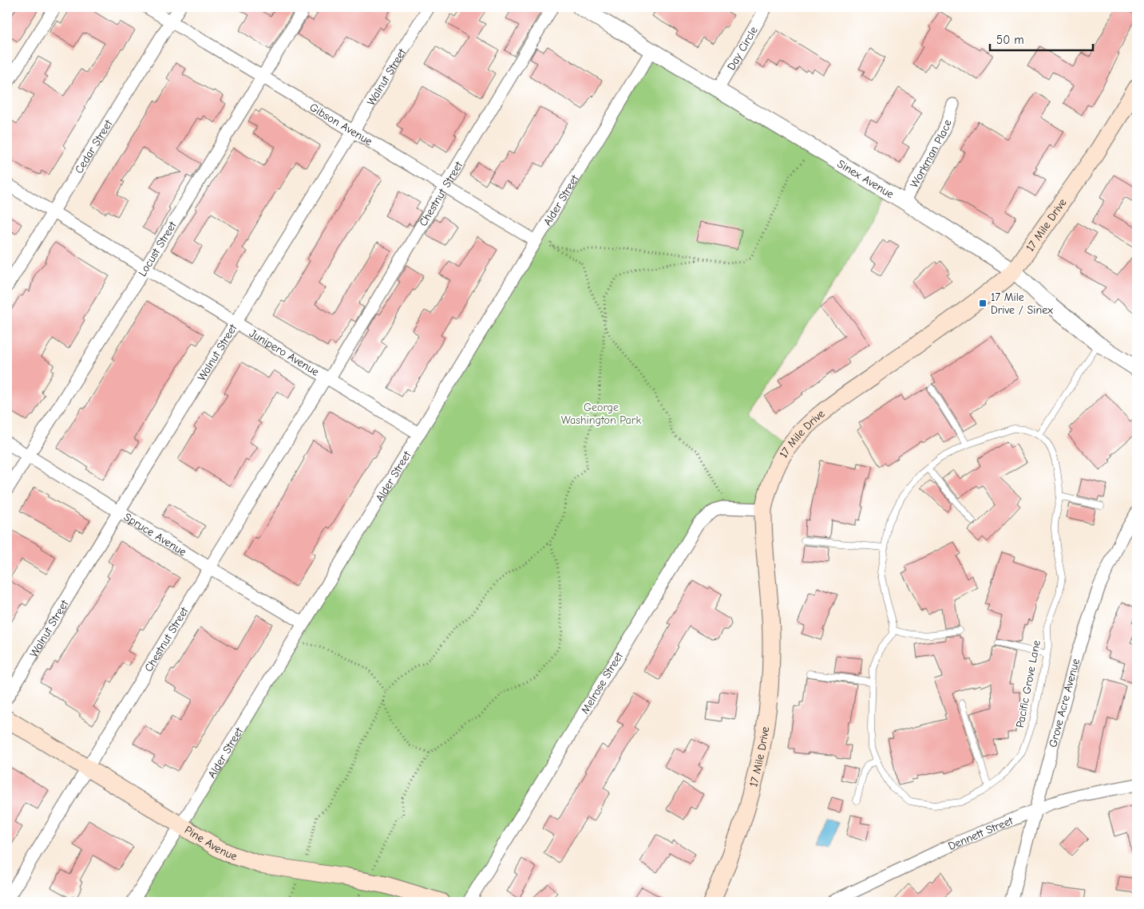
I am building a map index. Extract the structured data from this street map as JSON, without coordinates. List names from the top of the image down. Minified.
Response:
{"streets":{"main road":["17 Mile Drive","Pine Avenue"],"street":["Day Circle","Walnut Street","Gibson Avenue","Cedar Street","Workman Place","Sinex Avenue","Chestnut Street","Alder Street","Locust Street","Junipero Avenue","Spruce Avenue","Melrose Street","Grove Acre Avenue","Dennett Street"],"lane":["Pacific Grove Lane"]},"crossings":[["Day Circle","Sinex Avenue"],["Walnut Street","Gibson Avenue"],["Walnut Street","Junipero Avenue"],["Walnut Street","Spruce Avenue"],["Gibson Avenue","Cedar Street"],["Gibson Avenue","Chestnut Street"],["Gibson Avenue","Alder Street"],["Gibson Avenue","Locust Street"],["Cedar Street","Junipero Avenue"],["Workman Place","Sinex Avenue"],["Sinex Avenue","Alder Street"],["Sinex Avenue","17 Mile Drive"],["Chestnut Street","Junipero Avenue"],["Chestnut Street","Spruce Avenue"],["Chestnut Street","Pine Avenue"],["Alder Street","Junipero Avenue"],["Alder Street","Spruce Avenue"],["Alder Street","Pine Avenue"],["Locust Street","Junipero Avenue"],["Locust Street","Spruce Avenue"],["Grove Acre Avenue","Dennett Street"]],"parks":["George Washington Park"],"places":{"transit":["17 Mile Drive / Sinex"]},"scale_bar":"50 m"}
